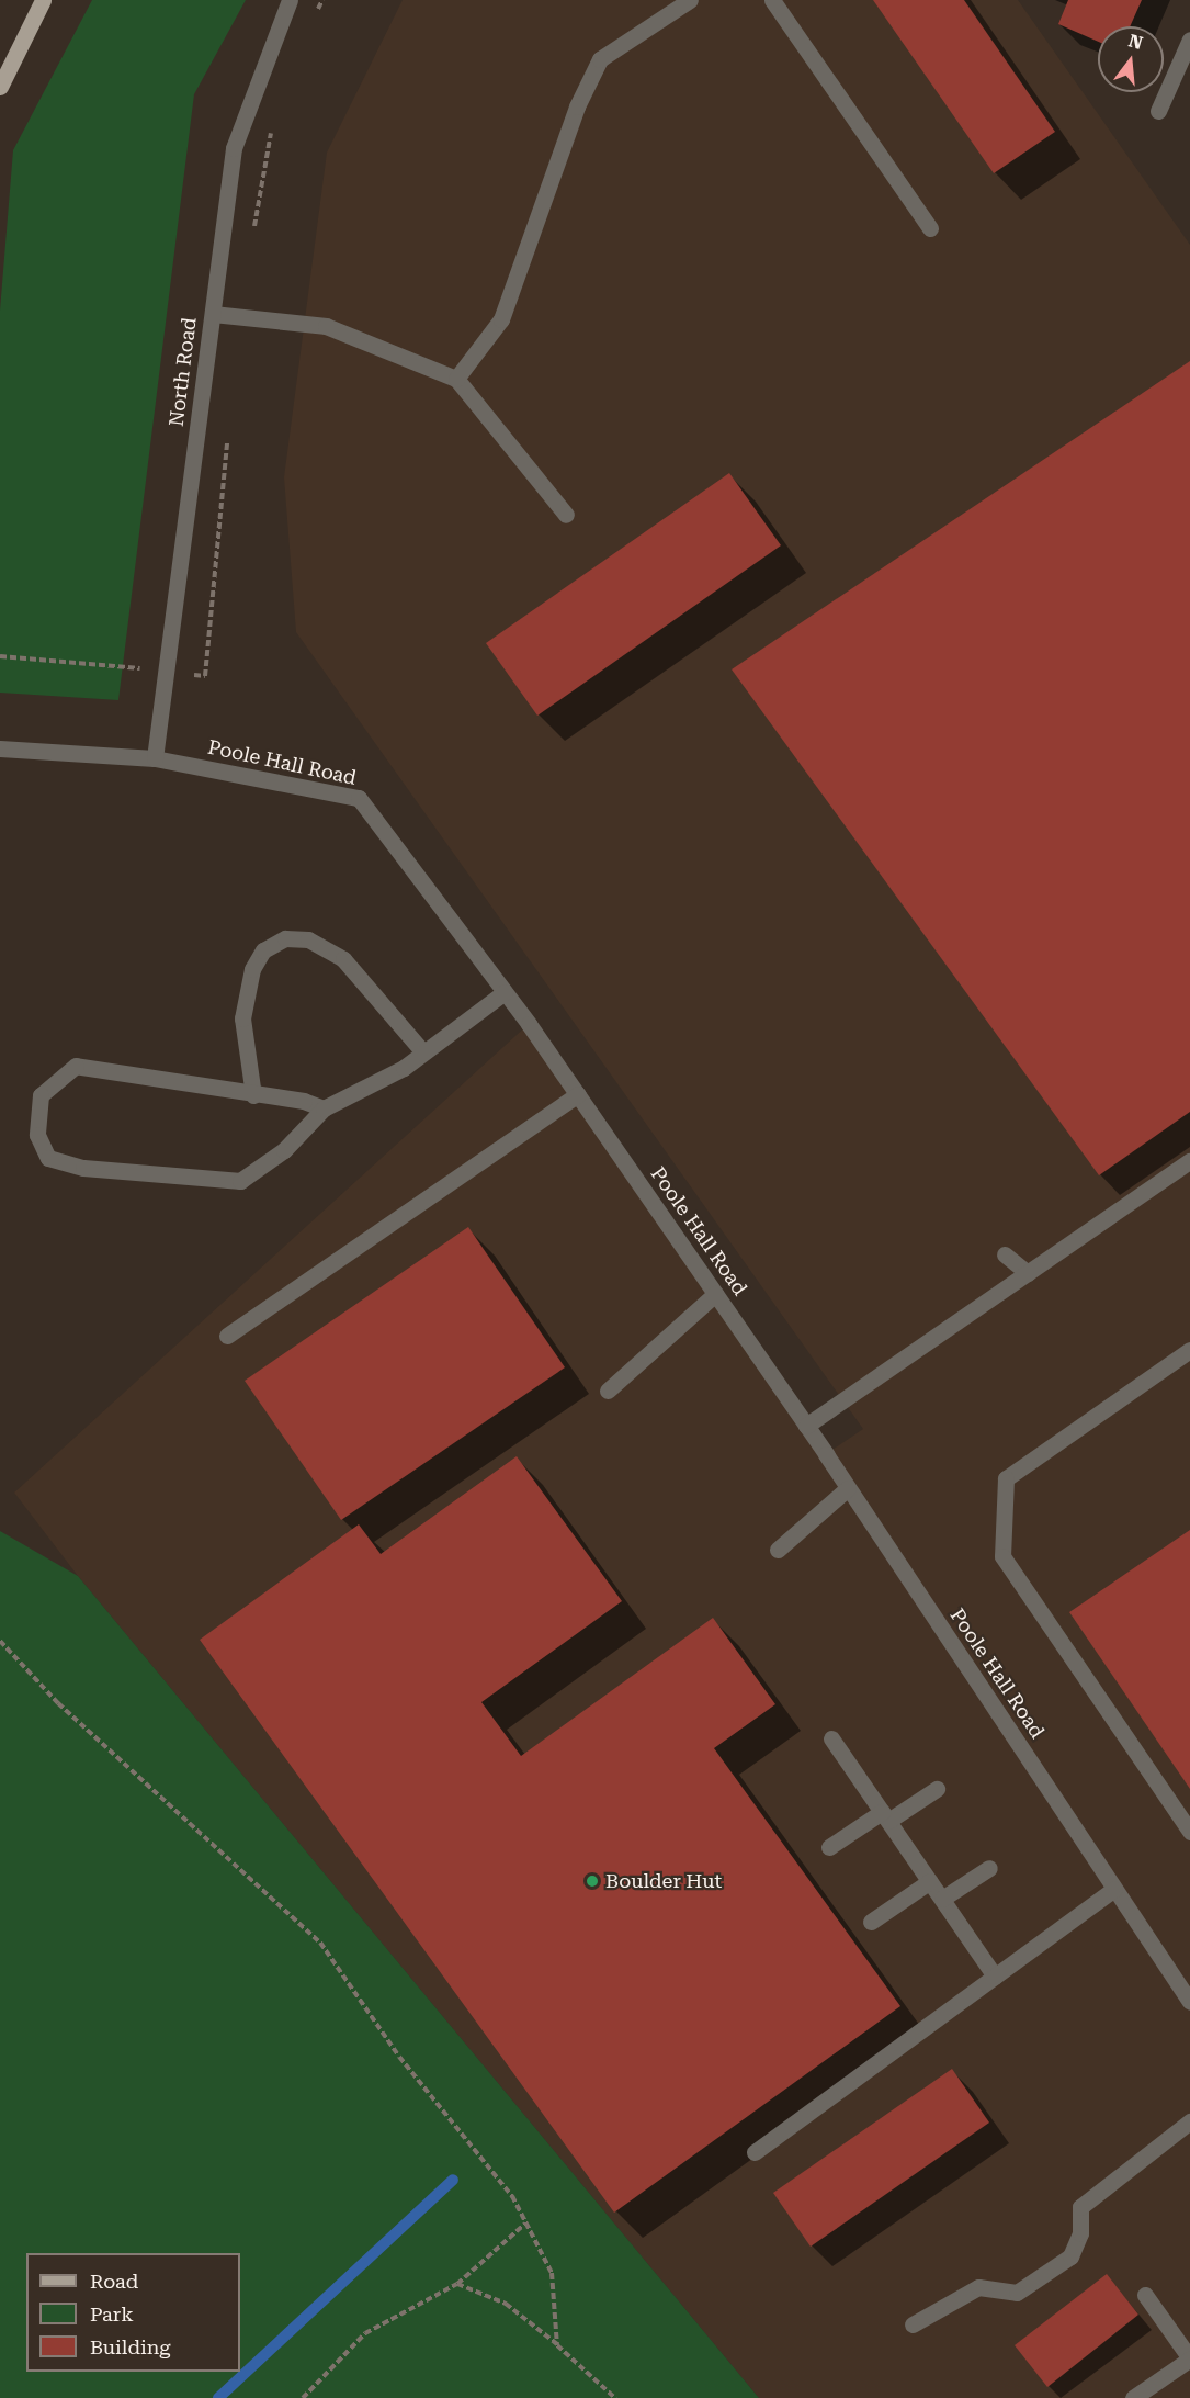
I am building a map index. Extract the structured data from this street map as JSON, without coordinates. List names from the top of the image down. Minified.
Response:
{"streets":{"street":["North Road","Poole Hall Road"]},"crossings":[["North Road","Poole Hall Road"]],"places":["Boulder Hut"],"legend":["Road","Park","Building"],"north":"top"}
